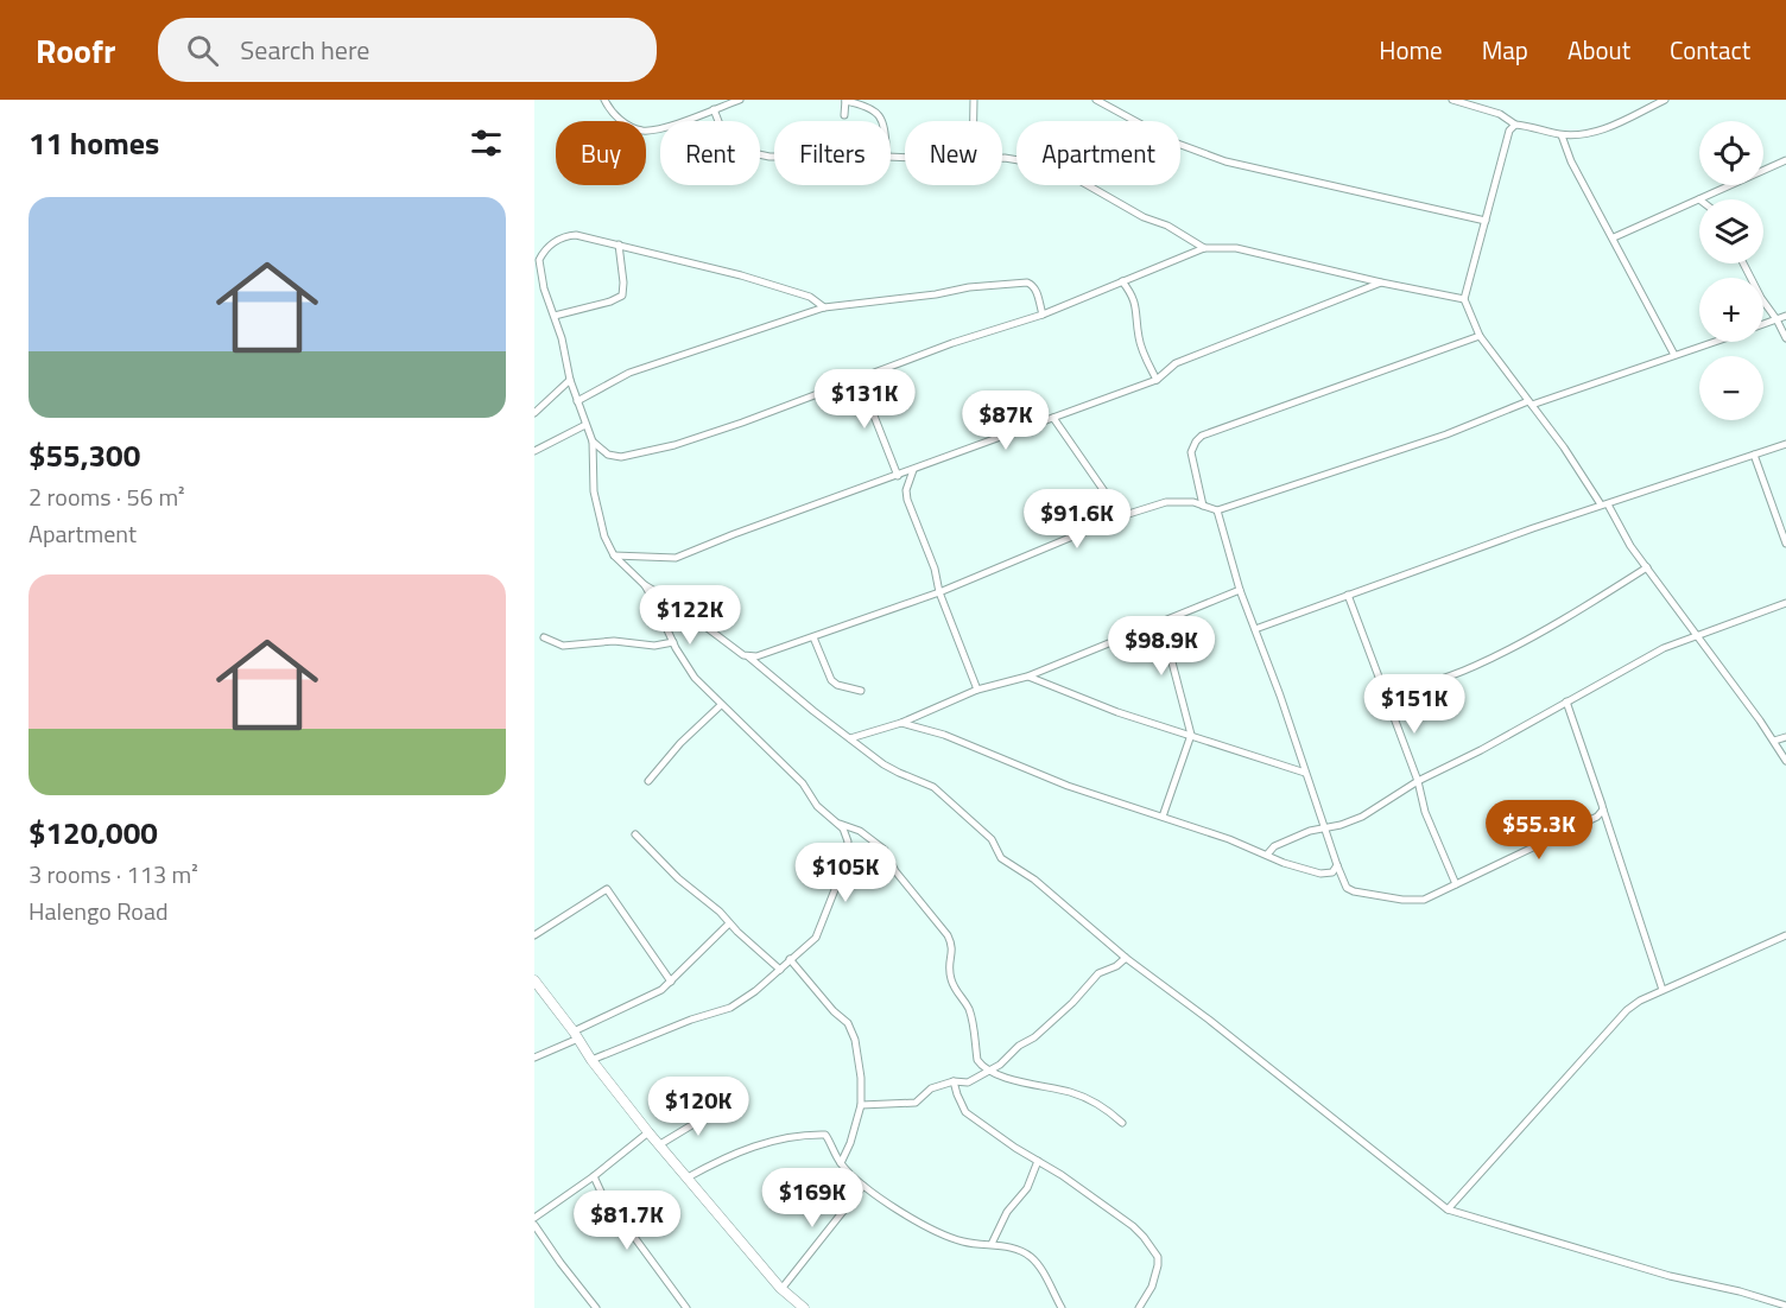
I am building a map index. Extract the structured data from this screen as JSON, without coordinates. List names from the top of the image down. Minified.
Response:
{"page":{"header":"Roofr","search":"Search here","nav":["Home","Map","About","Contact"],"heading":"11 homes","map_buttons":["+","−"],"chip":["Buy","Rent","Filters","New","Apartment"],"list":[{"name":"$55,300","note":"2 rooms · 56 m² · Apartment"},{"name":"$120,000","note":"3 rooms · 113 m² · Halengo Road"}],"price":["$131K","$87K","$91.6K","$122K","$98.9K","$151K","$55.3K","$105K","$120K","$169K","$81.7K"]}}
